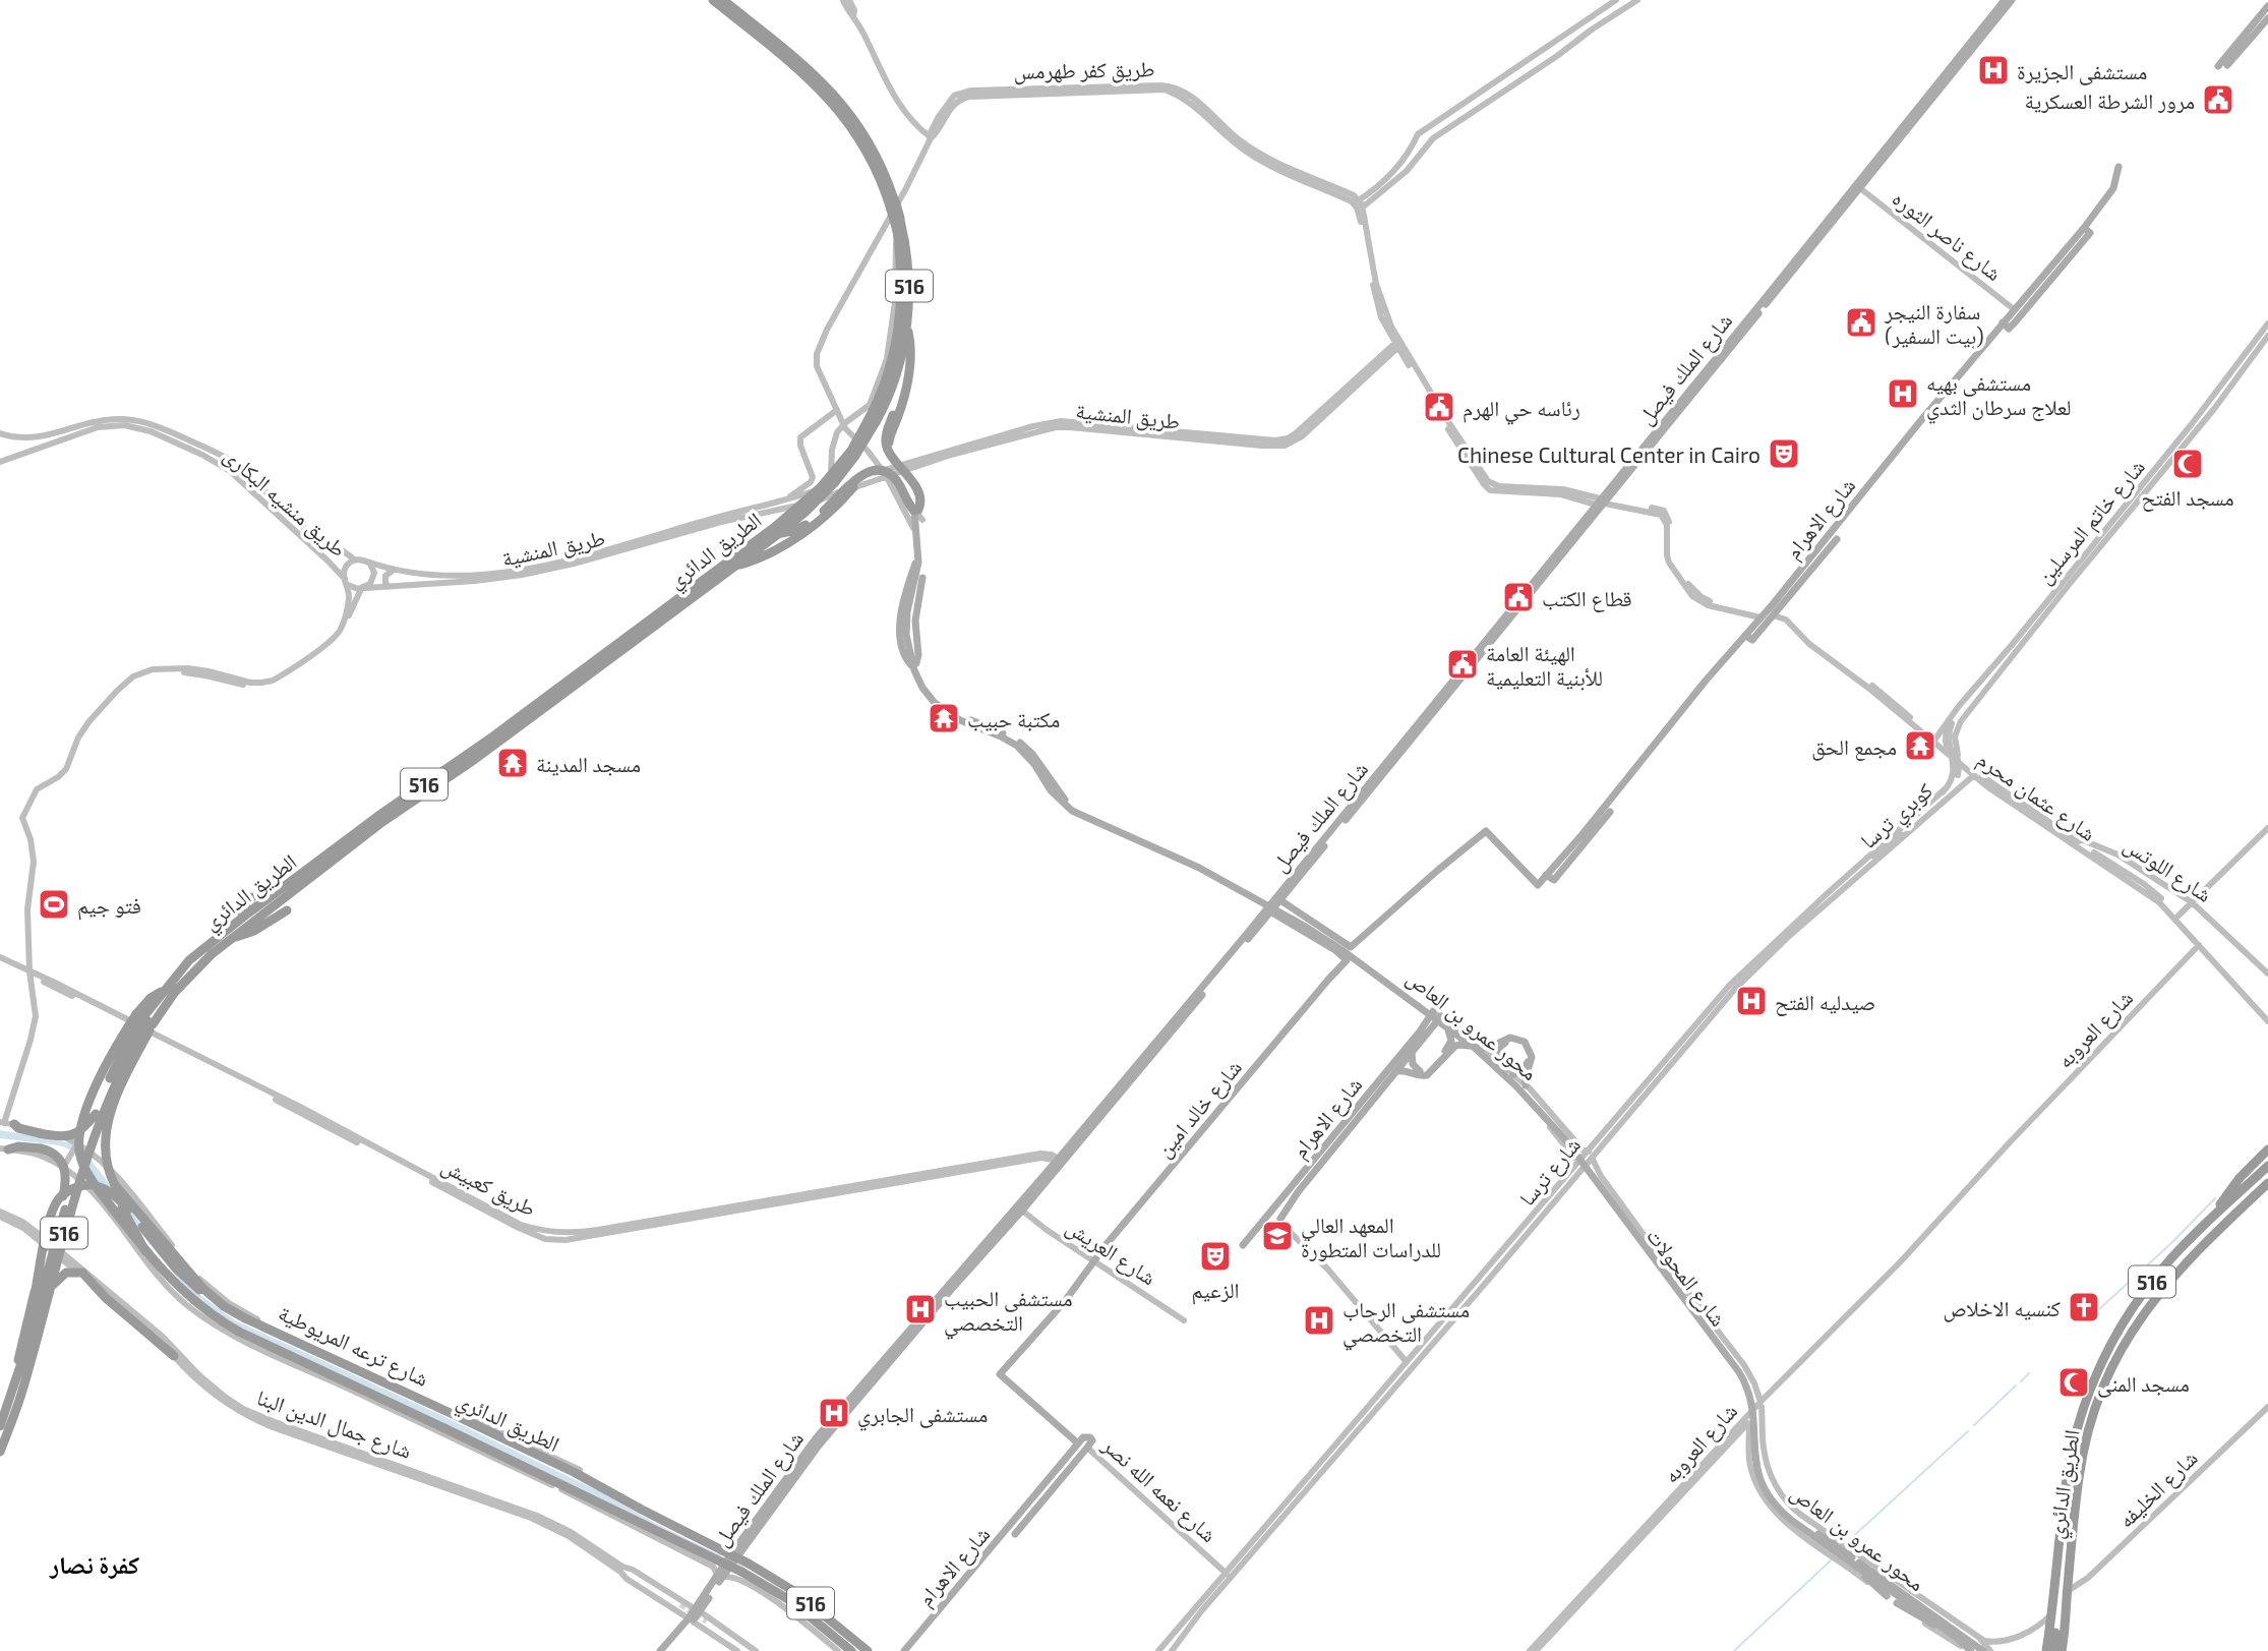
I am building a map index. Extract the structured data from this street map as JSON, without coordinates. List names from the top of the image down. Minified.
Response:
{"streets":{"highway":["516","الطريق الدائري"],"main road":["شارع الملك فيصل","شارع الاهرام","محور عمرو بن العاص","شارع خالد امين"],"street":["طريق كفر طهرمس","شارع ناصر الثوره","طريق المنشية","طريق منشيه البكارى","شارع خاتم المرسلين","شارع عثمان محرم","كوبري ترسا","شارع اللوتس","شارع العروبه","شارع ترسا","طريق كعبيش","شارع العريش","شارع المحولات","شارع ترعه المريوطية","شارع جمال الدين البنا","شارع الخليفه","شارع نعمه الله نصر"]},"crossings":[["شارع ناصر الثوره","شارع الملك فيصل"],["شارع ناصر الثوره","شارع الاهرام"],["شارع الملك فيصل","طريق كعبيش"],["شارع الملك فيصل","شارع العريش"],["شارع الملك فيصل","شارع ترعه المريوطية"],["شارع الملك فيصل","شارع جمال الدين البنا"],["طريق المنشية","طريق منشيه البكارى"],["شارع الاهرام","شارع عثمان محرم"],["شارع الاهرام","شارع خالد امين"],["شارع الاهرام","شارع المحولات"],["شارع الاهرام","شارع نعمه الله نصر"],["شارع خاتم المرسلين","شارع عثمان محرم"],["شارع خاتم المرسلين","كوبري ترسا"],["شارع خاتم المرسلين","شارع ترسا"],["الطريق الدائري","شارع ترعه المريوطية"],["الطريق الدائري","شارع الخليفه"],["شارع عثمان محرم","شارع اللوتس"],["شارع عثمان محرم","شارع العروبه"],["شارع عثمان محرم","شارع ترسا"],["كوبري ترسا","شارع ترسا"],["شارع العروبه","شارع المحولات"],["شارع خالد امين","شارع العريش"],["شارع ترسا","شارع المحولات"],["شارع ترسا","شارع نعمه الله نصر"]],"districts":["كفرة نصار"],"places":{"hospital":["مستشفى الجزيرة","مستشفى بهيه لعلاج سرطان الثدي","صيدليه الفتح","مستشفى الحبيب التخصصي","مستشفى الرحاب التخصصي","مستشفى الجابري"],"public building":["مرور الشرطة العسكرية","سفارة النيجر (بيت السفير)","رئاسه حي الهرم","قطاع الكتب","الهيئة العامة للأبنية التعليمية"],"theatre":["Chinese Cultural Center in Cairo","الزعيم"],"mosque":["مسجد الفتح","مسجد المنى"],"temple":["مكتبة حبيب","مجمع الحق","مسجد المدينة"],"sports":["فتو جيم"],"school or university":["المعهد العالي للدراسات المتطورة"],"church":["كنسيه الاخلاص"]}}
